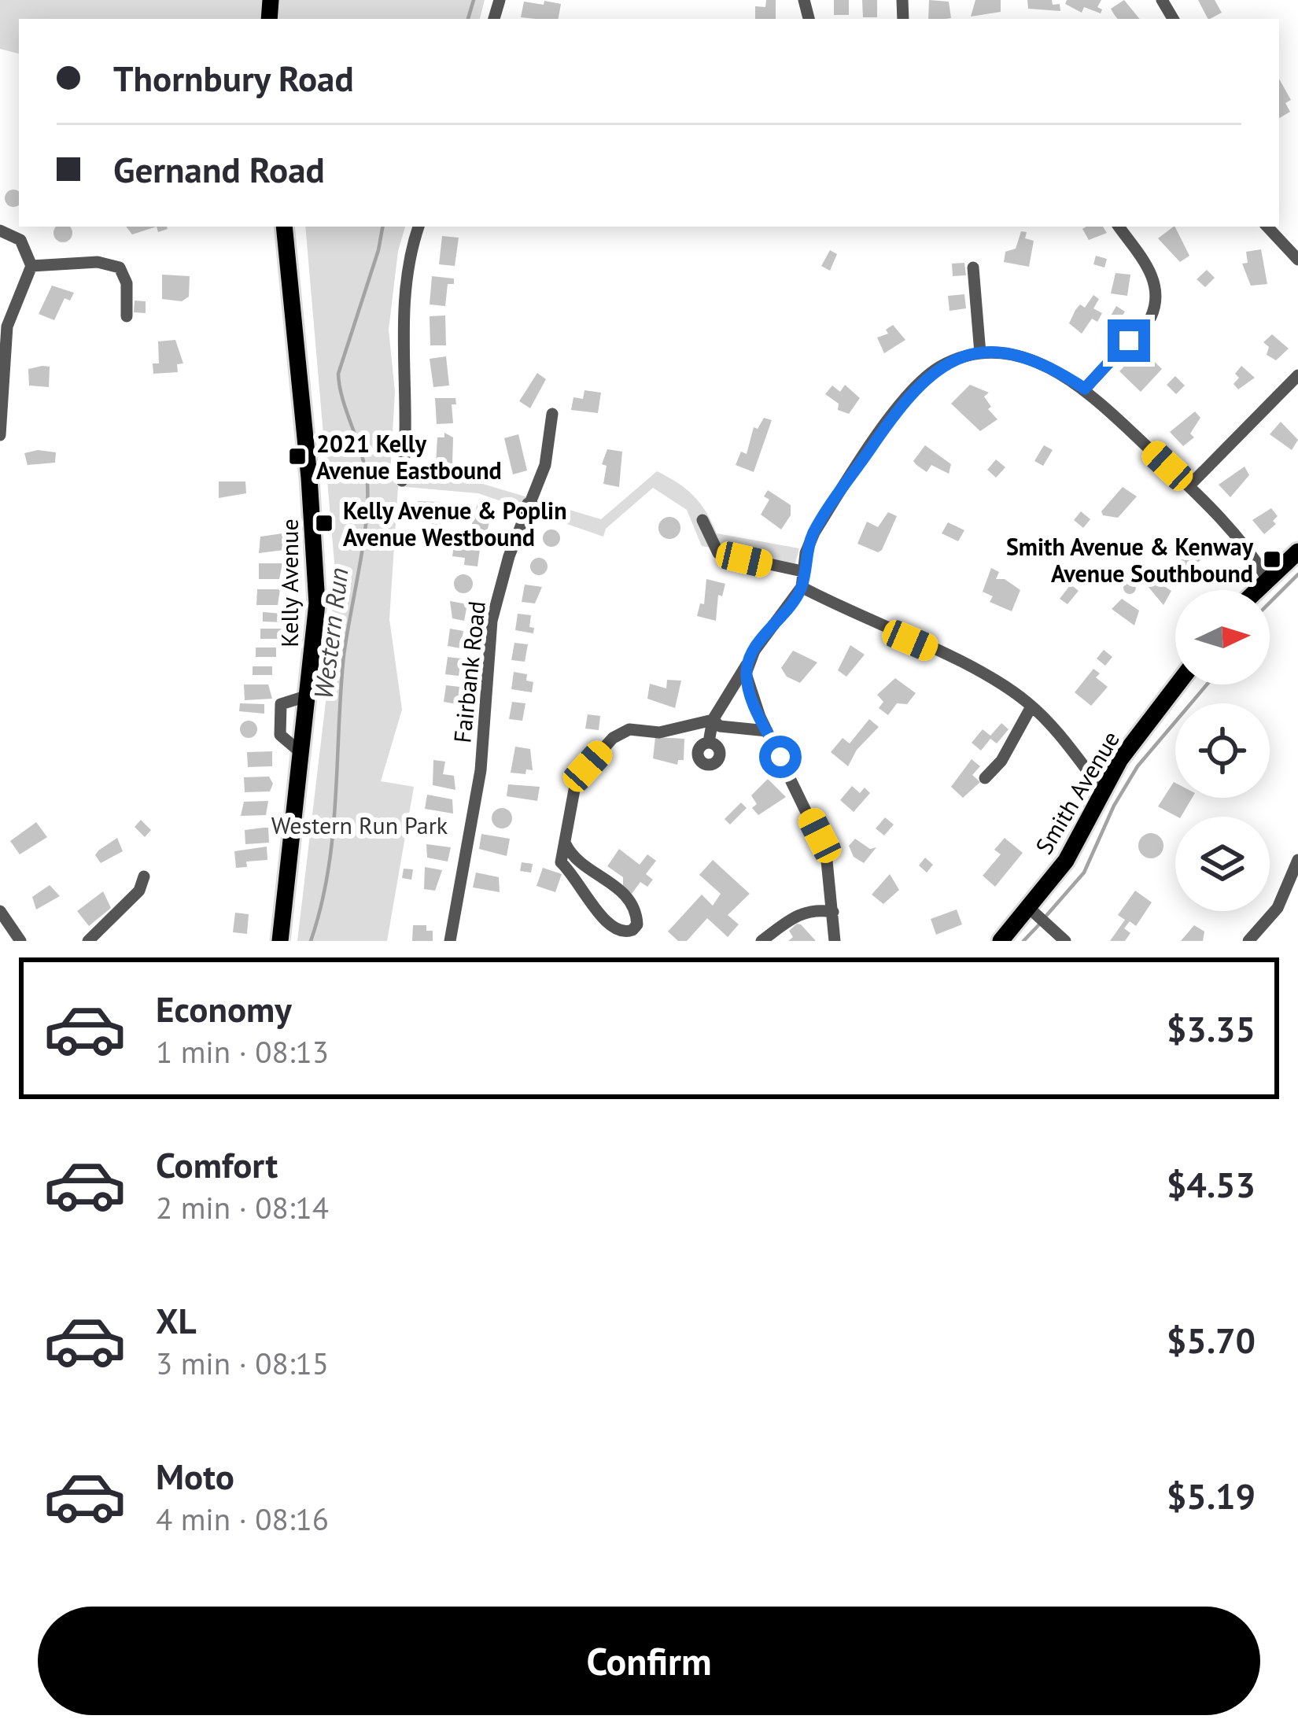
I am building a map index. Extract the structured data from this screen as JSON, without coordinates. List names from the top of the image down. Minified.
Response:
{"streets":{"main road":["Kelly Avenue","Smith Avenue"],"street":["Fairbank Road"]},"water":["Western Run"],"parks":["Western Run Park"],"places":{"transit":["2021 Kelly Avenue Eastbound","Kelly Avenue & Poplin Avenue Westbound","Smith Avenue & Kenway Avenue Southbound"]},"north":"right","page":{"banner":["Thornbury Road","Gernand Road"],"list":[{"name":"Economy","note":"1 min · 08:13","value":"$3.35"},{"name":"Comfort","note":"2 min · 08:14","value":"$4.53"},{"name":"XL","note":"3 min · 08:15","value":"$5.70"},{"name":"Moto","note":"4 min · 08:16","value":"$5.19"}],"buttons":"Confirm"}}
